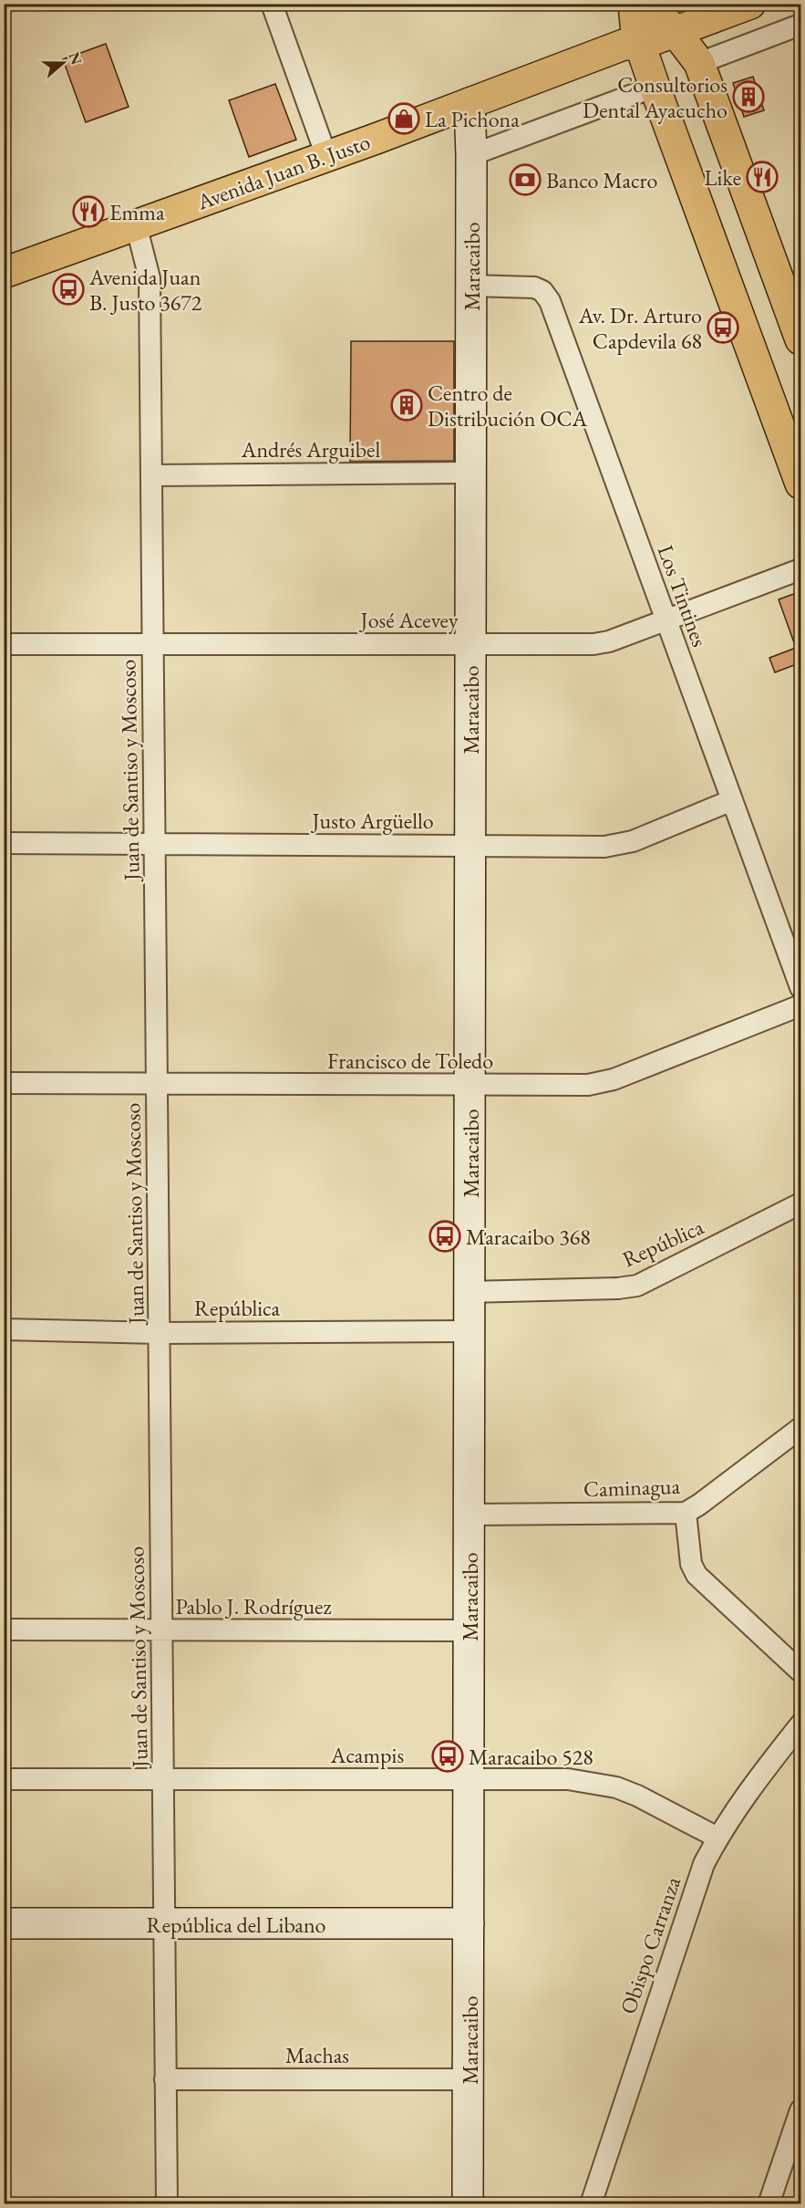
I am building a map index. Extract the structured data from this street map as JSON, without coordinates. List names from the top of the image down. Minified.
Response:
{"streets":{"main road":["Avenida Juan B. Justo","Maracaibo","República del Libano"],"street":["Andrés Arguibel","Los Tintines","José Acevey","Juan de Santiso y Moscoso","Justo Argüello","Francisco de Toledo","República","Caminagua","Pablo J. Rodríguez","Acampis","Obispo Carranza","Machas"]},"crossings":[["Avenida Juan B. Justo","Maracaibo"],["Avenida Juan B. Justo","Juan de Santiso y Moscoso"],["Maracaibo","Andrés Arguibel"],["Maracaibo","Los Tintines"],["Maracaibo","José Acevey"],["Maracaibo","Justo Argüello"],["Maracaibo","Francisco de Toledo"],["Maracaibo","República"],["Maracaibo","Caminagua"],["Maracaibo","Pablo J. Rodríguez"],["Maracaibo","Acampis"],["Maracaibo","República del Libano"],["Maracaibo","Machas"],["Andrés Arguibel","Juan de Santiso y Moscoso"],["Los Tintines","José Acevey"],["Los Tintines","Justo Argüello"],["José Acevey","Juan de Santiso y Moscoso"],["Juan de Santiso y Moscoso","Justo Argüello"],["Juan de Santiso y Moscoso","Francisco de Toledo"],["Juan de Santiso y Moscoso","República"],["Juan de Santiso y Moscoso","Pablo J. Rodríguez"],["Juan de Santiso y Moscoso","Acampis"],["Juan de Santiso y Moscoso","República del Libano"],["Juan de Santiso y Moscoso","Machas"],["Acampis","Obispo Carranza"]],"places":{"building":["Consultorios Dental Ayacucho","Centro de Distribución OCA"],"shop":["La Pichona"],"restaurant":["Like","Emma"],"bank":["Banco Macro"],"bus stop":["Avenida Juan B. Justo 3672","Av. Dr. Arturo Capdevila 68","Maracaibo 368","Maracaibo 528"]},"north":"right"}
